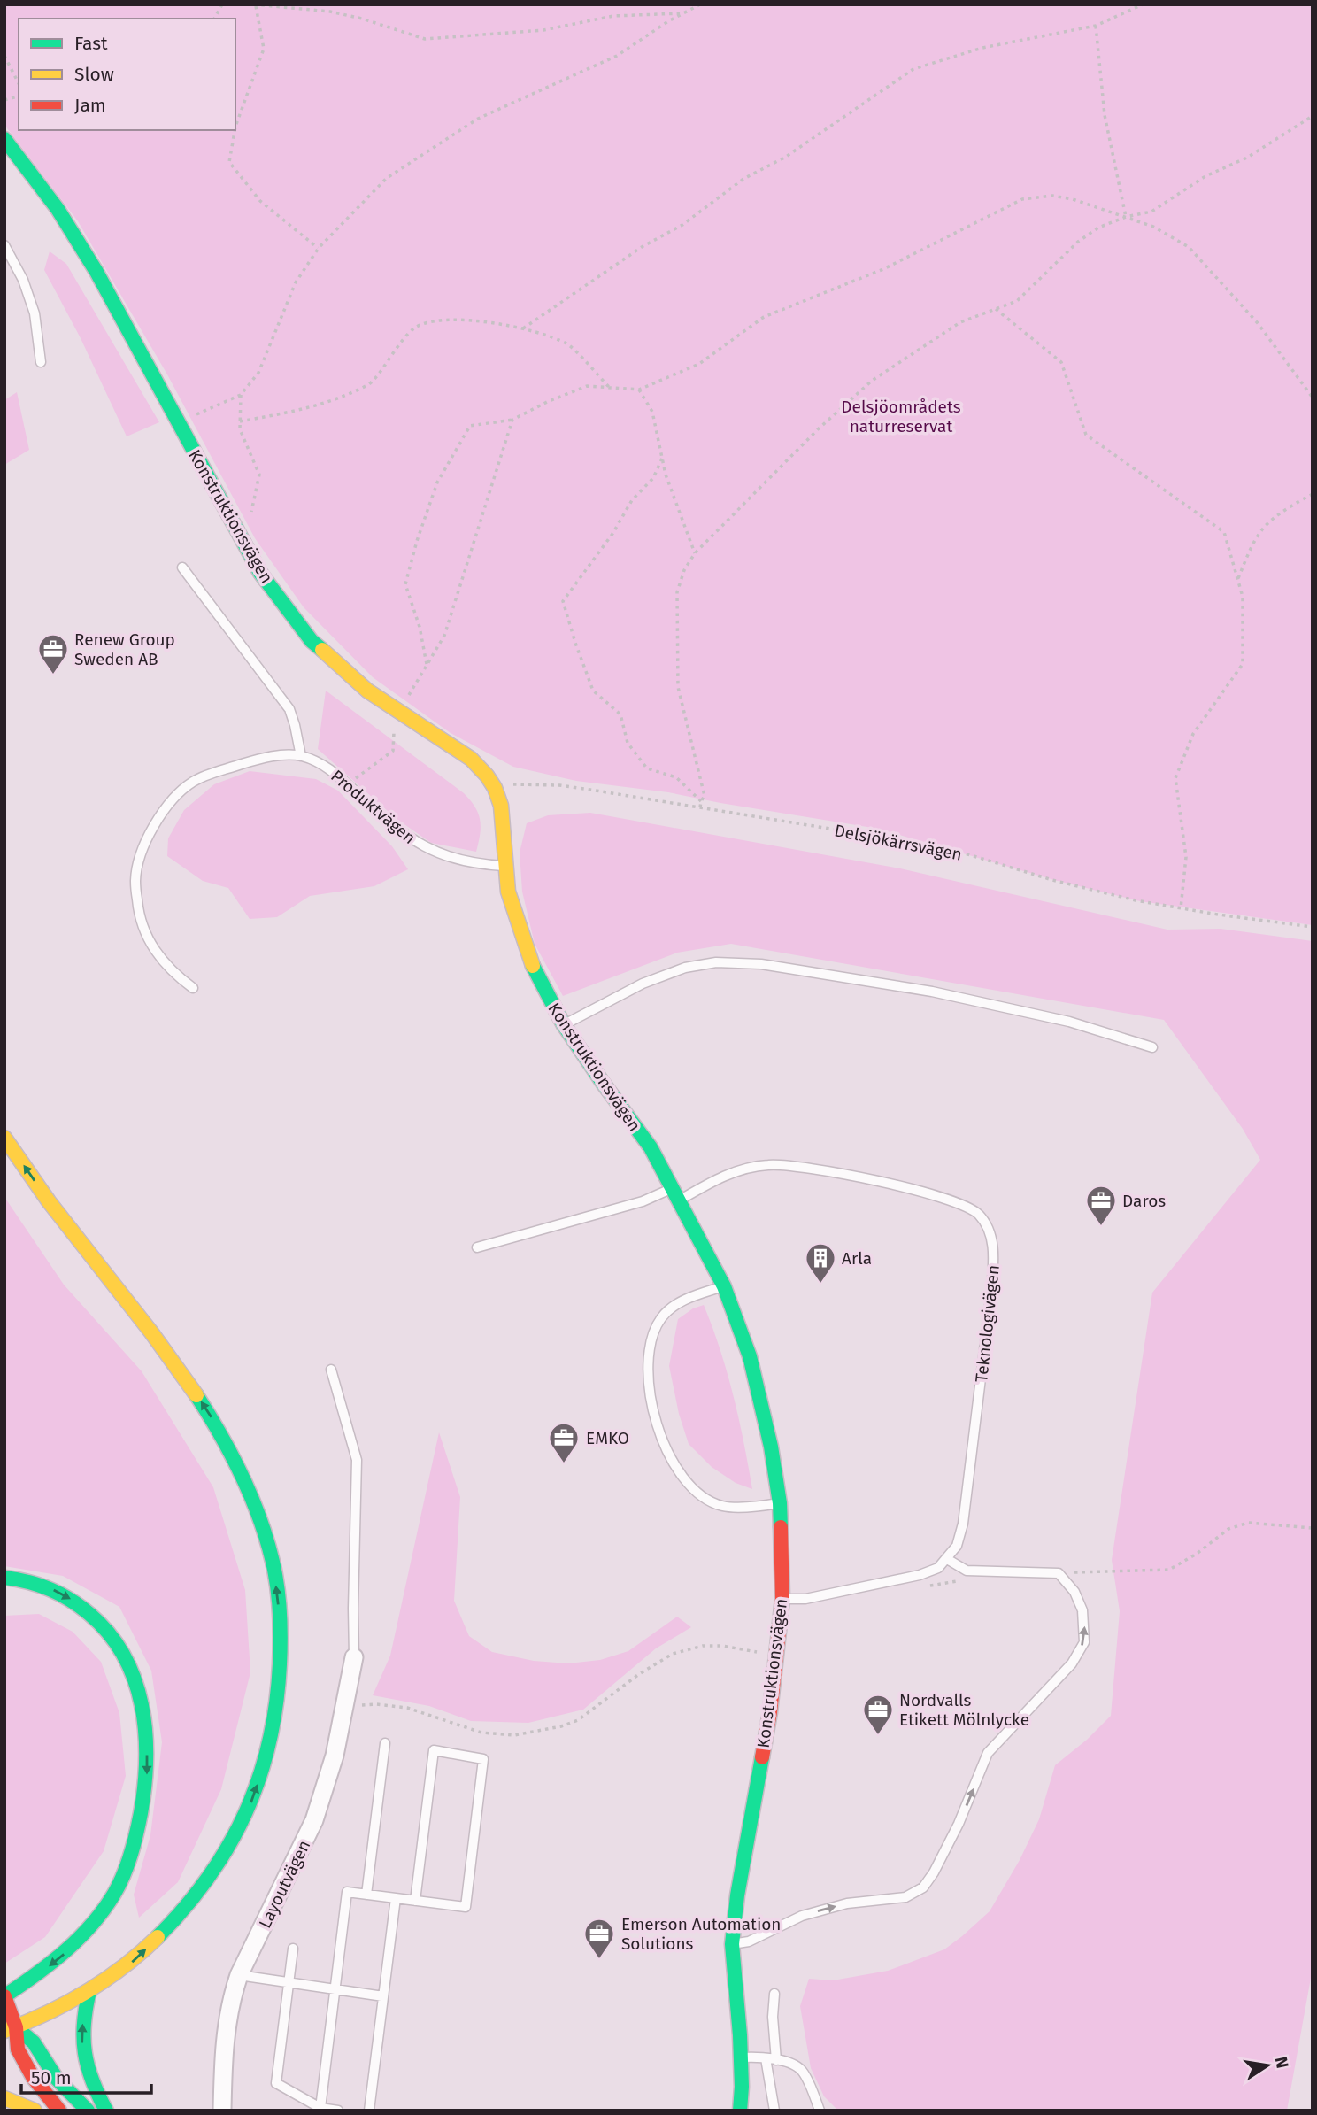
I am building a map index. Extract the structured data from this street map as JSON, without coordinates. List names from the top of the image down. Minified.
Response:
{"streets":{"main road":["Konstruktionsvägen"],"street":["Layoutvägen"],"lane":["Produktvägen","Teknologivägen"],"path":["Delsjökärrsvägen"]},"crossings":[["Konstruktionsvägen","Produktvägen"],["Konstruktionsvägen","Delsjökärrsvägen"],["Konstruktionsvägen","Teknologivägen"]],"parks":["Delsjöområdets naturreservat"],"places":{"office":["Renew Group Sweden AB","Daros","EMKO","Nordvalls Etikett Mölnlycke","Emerson Automation Solutions"],"building":["Arla"]},"legend":["Fast","Slow","Jam"],"scale_bar":"50 m","north":"right"}
